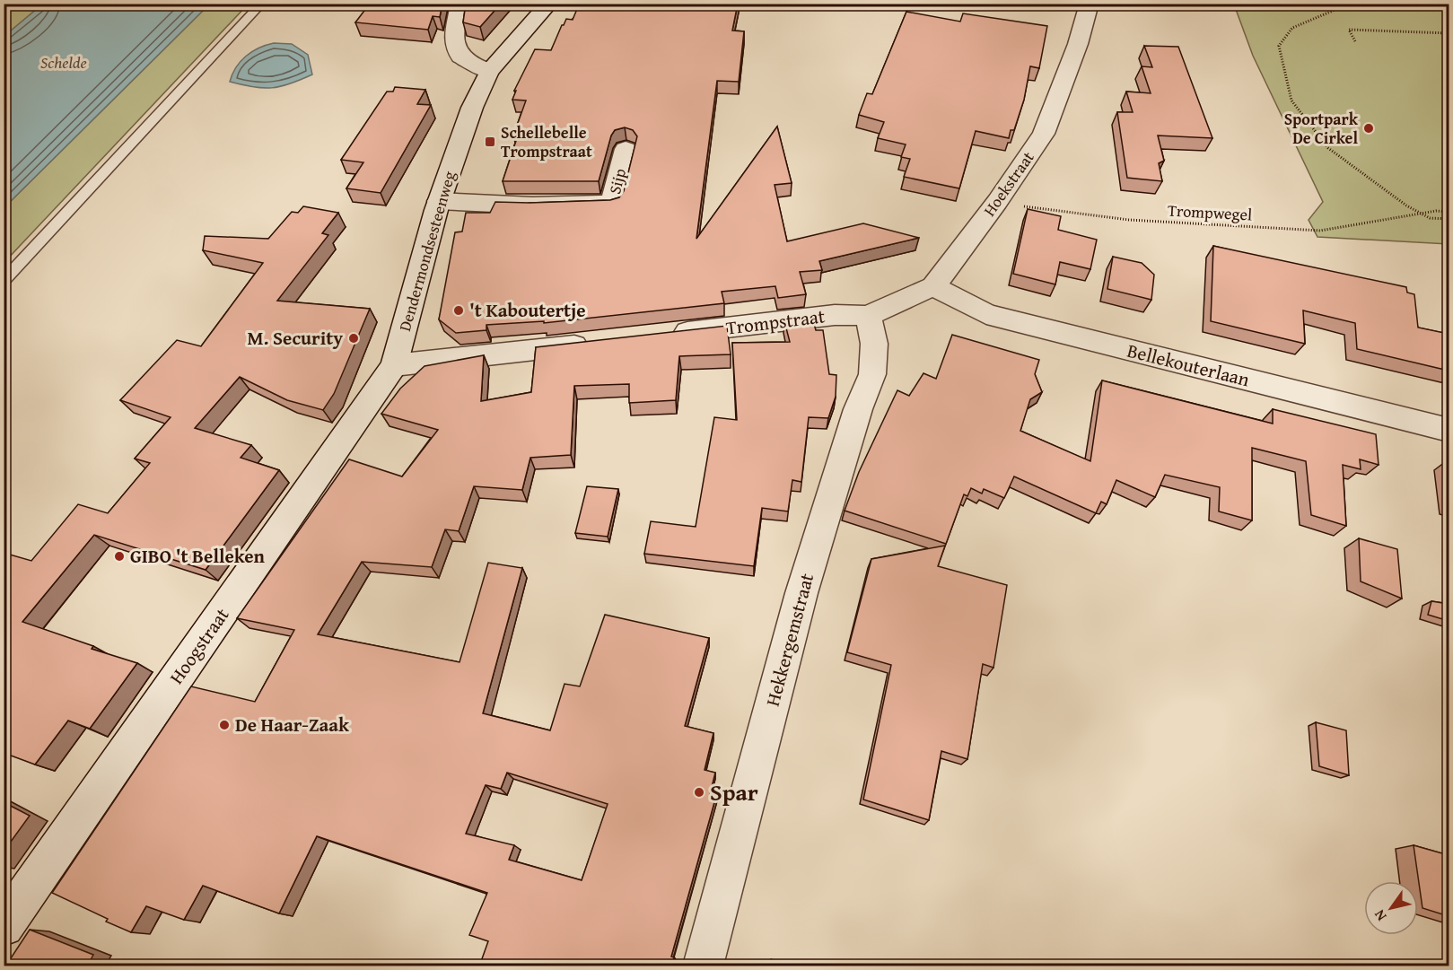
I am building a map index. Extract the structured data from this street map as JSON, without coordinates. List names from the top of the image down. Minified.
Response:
{"streets":{"street":["Sijp","Hoekstraat","Dendermondsesteenweg","Trompstraat","Bellekouterlaan","Hekkergemstraat","Hoogstraat"],"path":["Trompwegel"]},"crossings":[["Sijp","Dendermondsesteenweg"],["Hoekstraat","Trompwegel"],["Hoekstraat","Trompstraat"],["Hoekstraat","Bellekouterlaan"],["Hoekstraat","Hekkergemstraat"],["Dendermondsesteenweg","Hoogstraat"],["Trompstraat","Hekkergemstraat"]],"water":["Schelde"],"places":{"other":["Sportpark De Cirkel","'t Kaboutertje","M. Security","GIBO 't Belleken","De Haar-Zaak","Spar"],"transit":["Schellebelle Trompstraat"]},"north":"bottom left"}
